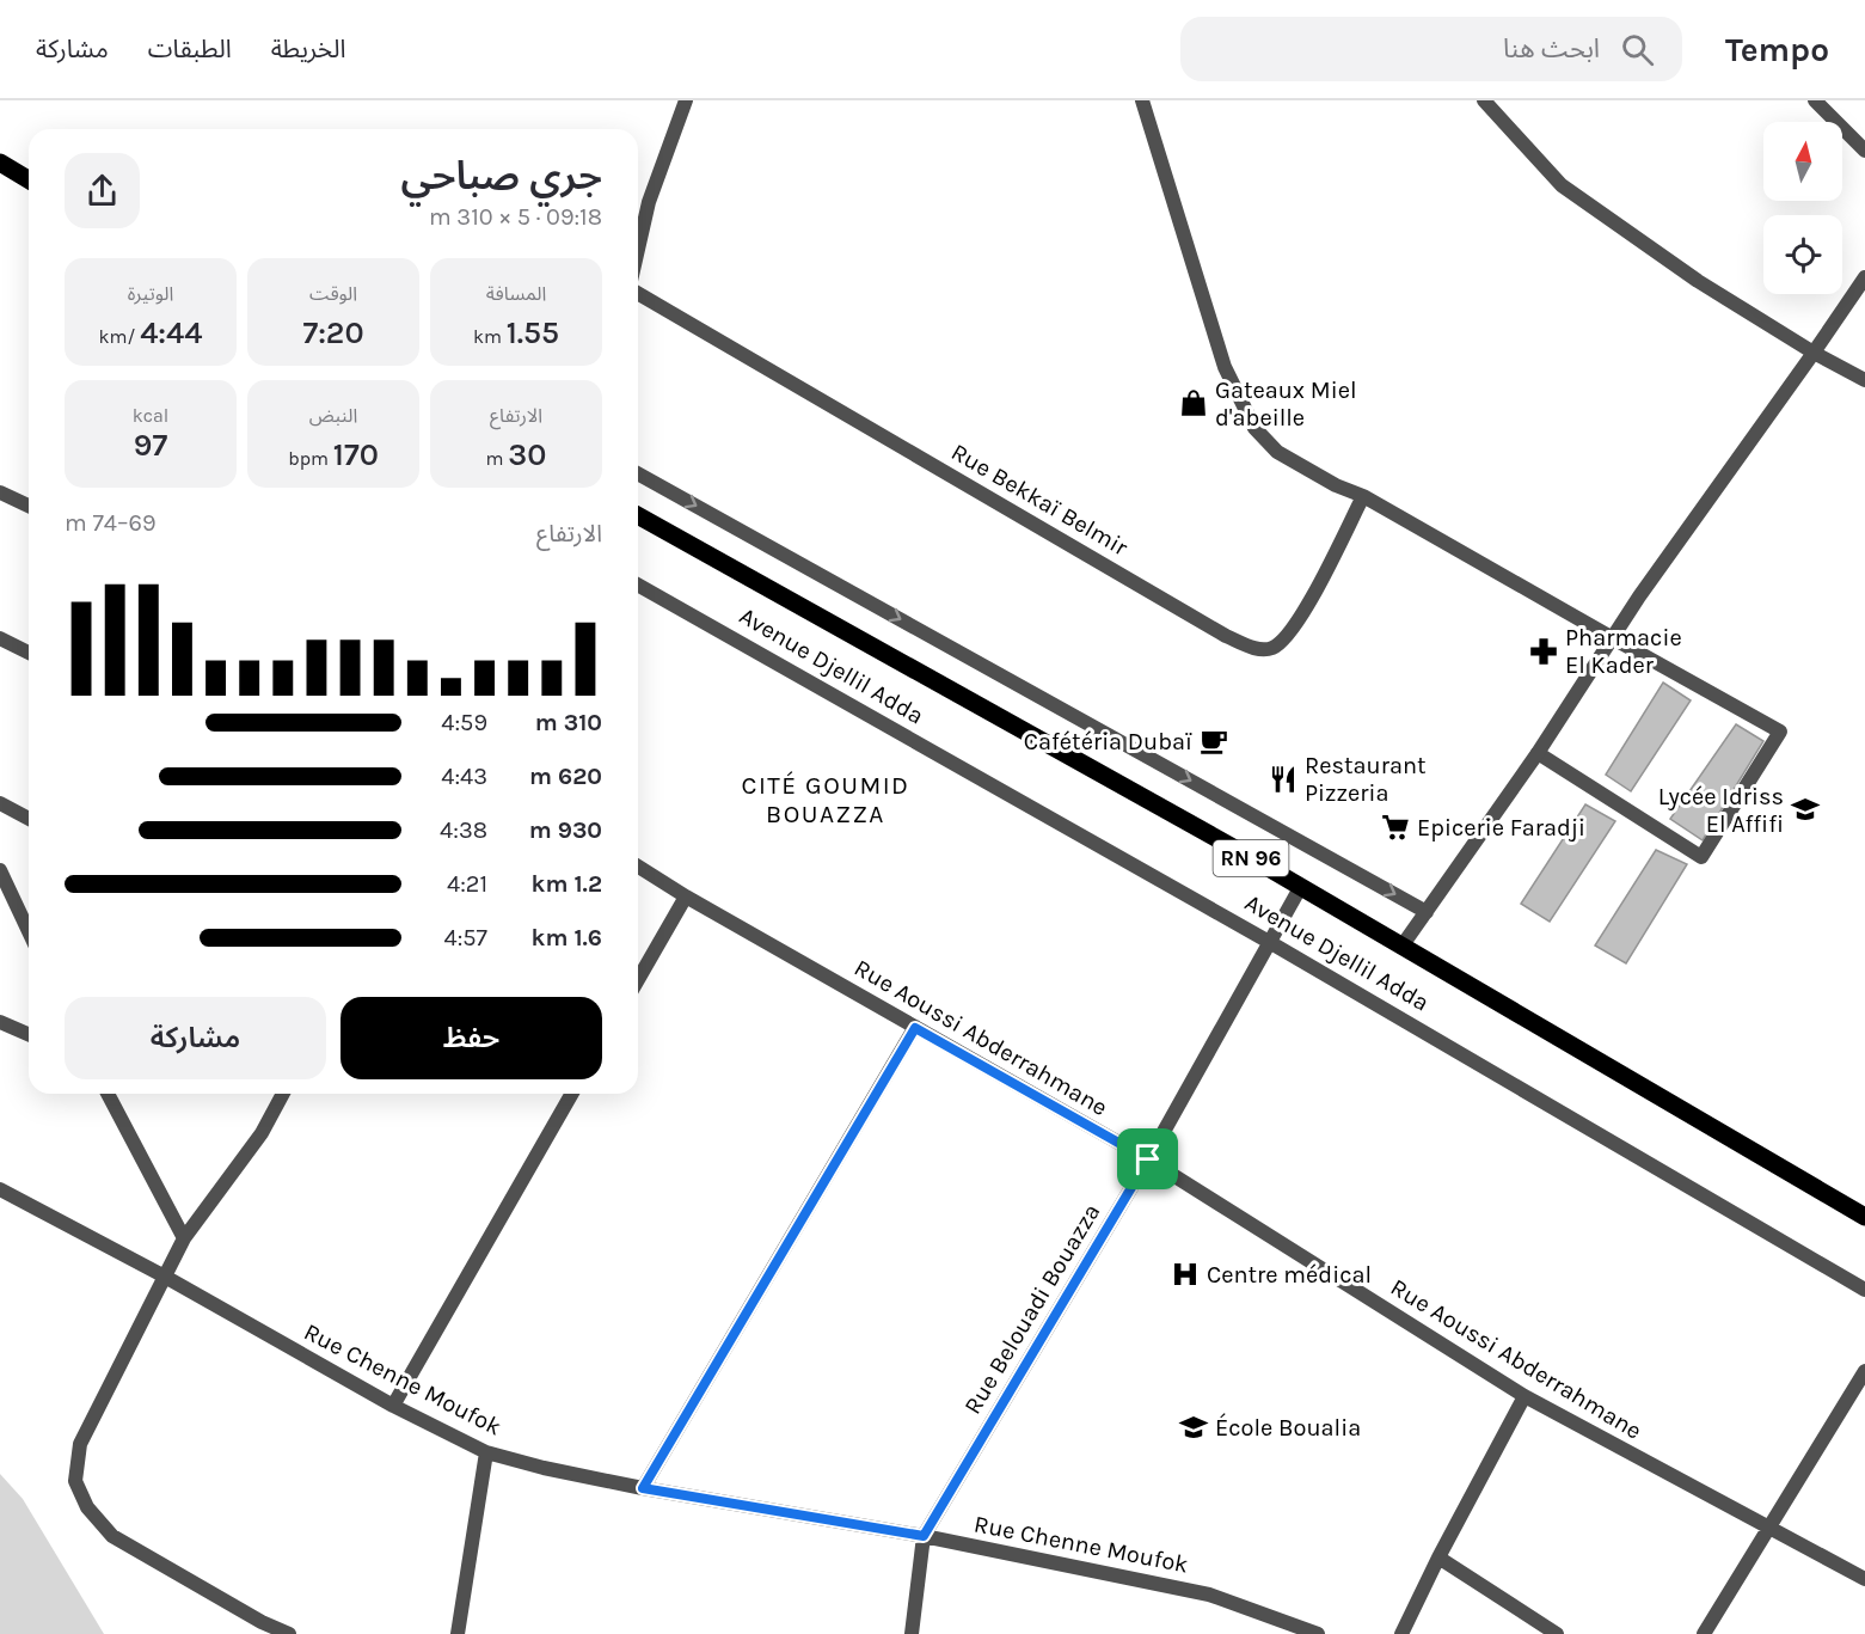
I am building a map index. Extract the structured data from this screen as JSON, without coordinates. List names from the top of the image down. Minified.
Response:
{"streets":{"main road":["Avenue Djellil Adda","RN 96"],"street":["Rue Bekkaï Belmir","Rue Aoussi Abderrahmane","Rue Belouadi Bouazza","Rue Chenne Moufok"]},"crossings":[["Avenue Djellil Adda","Rue Belouadi Bouazza"],["Rue Aoussi Abderrahmane","Rue Belouadi Bouazza"],["Rue Belouadi Bouazza","Rue Chenne Moufok"]],"districts":["CITÉ GOUMID BOUAZZA"],"places":{"shop":["Gateaux Miel d'abeille"],"pharmacy":["Pharmacie El Kader"],"cafe":["Cafétéria Dubaï"],"restaurant":["Restaurant Pizzeria"],"school or university":["Lycée Idriss El Affifi","École Boualia"],"supermarket":["Epicerie Faradji"],"hospital":["Centre médical"]},"north":"top","page":{"header":"Tempo","search":"ابحث هنا","nav":["الخريطة","الطبقات","مشاركة"],"heading":["جري صباحي","09:18 · 5 × 310 m"],"stats":[["المسافة","1.55 km"],["الوقت","7:20"],["الوتيرة","4:44 /km"],["الارتفاع","30 m"],["النبض","170 bpm"],["kcal","97"]],"chart":["الارتفاع","69–74 m"],"list":[{"name":"310 m","note":"4:59"},{"name":"620 m","note":"4:43"},{"name":"930 m","note":"4:38"},{"name":"1.2 km","note":"4:21"},{"name":"1.6 km","note":"4:57"}],"buttons":["حفظ","مشاركة"]}}
